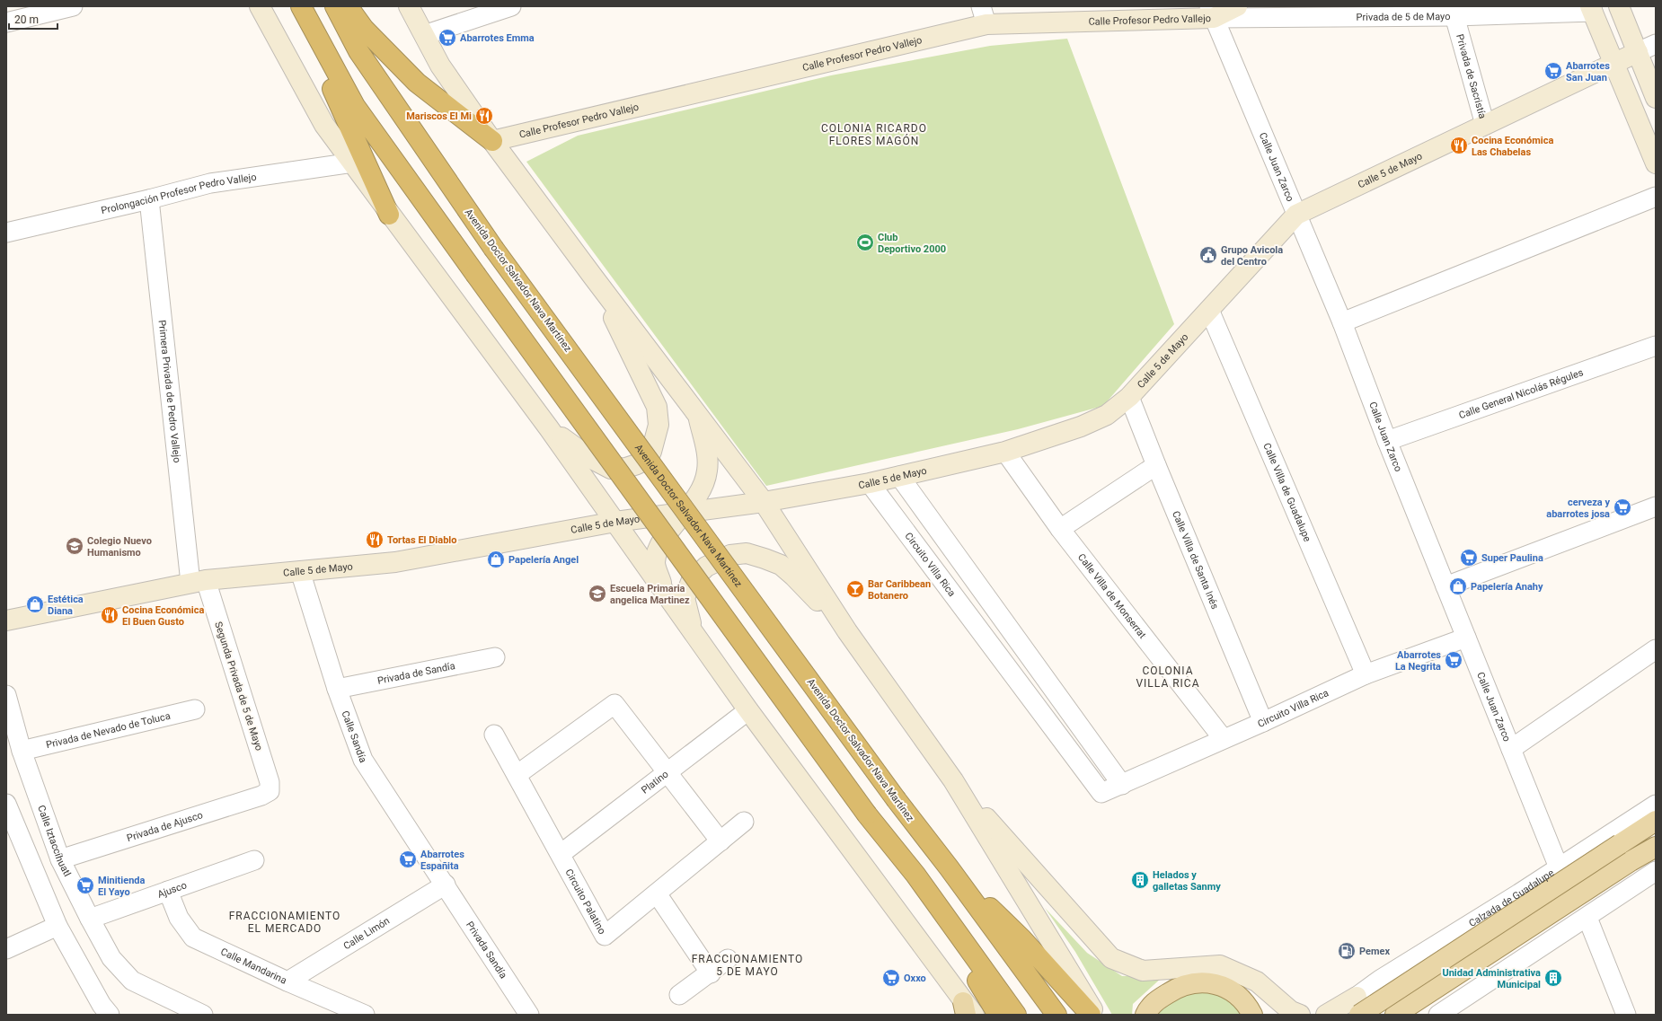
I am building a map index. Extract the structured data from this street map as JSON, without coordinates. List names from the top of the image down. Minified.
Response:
{"streets":{"highway":["Avenida Doctor Salvador Nava Martínez"],"main road":["Calle Profesor Pedro Vallejo","Calle 5 de Mayo","Calzada de Guadalupe"],"street":["Privada de 5 de Mayo","Privada de Sacristía","Calle Juan Zarco","Prolongación Profesor Pedro Vallejo","Primera Privada de Pedro Vallejo","Calle General Nicolás Régules","Calle Villa de Guadalupe","Calle Villa de Santa Inés","Circuito Villa Rica","Calle Villa de Monserrat","Privada de Sandía","Segunda Privada de 5 de Mayo","Privada de Nevado de Toluca","Calle Sandía","Platino","Privada de Ajusco","Calle Iztaccíhuatl","Ajusco","Circuito Palatino","Calle Limón","Privada Sandía","Calle Mandarina"]},"crossings":[["Privada de 5 de Mayo","Calle Profesor Pedro Vallejo"],["Privada de 5 de Mayo","Privada de Sacristía"],["Privada de 5 de Mayo","Calle Juan Zarco"],["Calle Profesor Pedro Vallejo","Calle Juan Zarco"],["Privada de Sacristía","Calle 5 de Mayo"],["Calle Juan Zarco","Calle 5 de Mayo"],["Calle Juan Zarco","Calle General Nicolás Régules"],["Calle Juan Zarco","Circuito Villa Rica"],["Calle Juan Zarco","Calzada de Guadalupe"],["Calle 5 de Mayo","Primera Privada de Pedro Vallejo"],["Calle 5 de Mayo","Calle Villa de Guadalupe"],["Calle 5 de Mayo","Calle Villa de Santa Inés"],["Calle 5 de Mayo","Circuito Villa Rica"],["Calle 5 de Mayo","Calle Villa de Monserrat"],["Calle 5 de Mayo","Segunda Privada de 5 de Mayo"],["Calle 5 de Mayo","Calle Sandía"],["Prolongación Profesor Pedro Vallejo","Primera Privada de Pedro Vallejo"],["Primera Privada de Pedro Vallejo","Segunda Privada de 5 de Mayo"],["Calle Villa de Guadalupe","Circuito Villa Rica"],["Calle Villa de Santa Inés","Circuito Villa Rica"],["Circuito Villa Rica","Calle Villa de Monserrat"],["Privada de Sandía","Calle Sandía"],["Segunda Privada de 5 de Mayo","Privada de Ajusco"],["Privada de Nevado de Toluca","Calle Iztaccíhuatl"],["Calle Sandía","Calle Limón"],["Calle Sandía","Privada Sandía"],["Platino","Circuito Palatino"],["Privada de Ajusco","Calle Iztaccíhuatl"],["Calle Iztaccíhuatl","Ajusco"],["Ajusco","Calle Mandarina"],["Calle Limón","Privada Sandía"],["Calle Limón","Calle Mandarina"]],"districts":["COLONIA RICARDO FLORES MAGÓN","COLONIA VILLA RICA","FRACCIONAMIENTO EL MERCADO","FRACCIONAMIENTO 5 DE MAYO"],"places":{"supermarket":["Abarrotes Emma","Abarrotes San Juan","cerveza y abarrotes josa","Super Paulina","Abarrotes La Negrita","Abarrotes Españita","Minitienda El Yayo","Oxxo"],"restaurant":["Mariscos El Mi","Cocina Económica Las Chabelas","Tortas El Diablo","Cocina Económica El Buen Gusto"],"sports":["Club Deportivo 2000"],"public building":["Grupo Avicola del Centro"],"school or university":["Colegio Nuevo Humanismo","Escuela Primaria angelica Martinez"],"shop":["Papelería Angel","Papelería Anahy","Estética Diana"],"bar":["Bar Caribbean Botanero"],"building":["Helados y galletas Sanmy","Unidad Administrativa Municipal"],"fuel station":["Pemex"]},"scale_bar":"20 m"}
